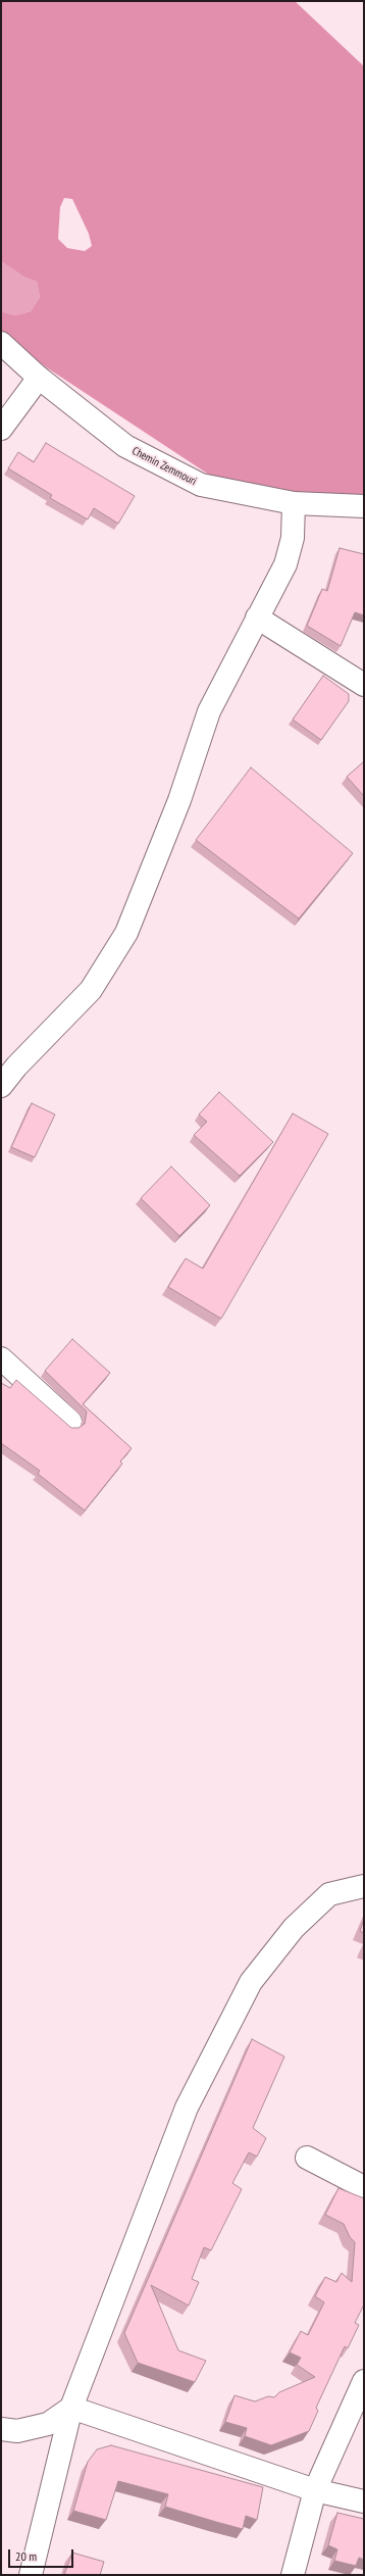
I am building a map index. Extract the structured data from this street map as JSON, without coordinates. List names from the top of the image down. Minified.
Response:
{"streets":{"street":["Chemin Zemmouri"]},"scale_bar":"20 m"}
